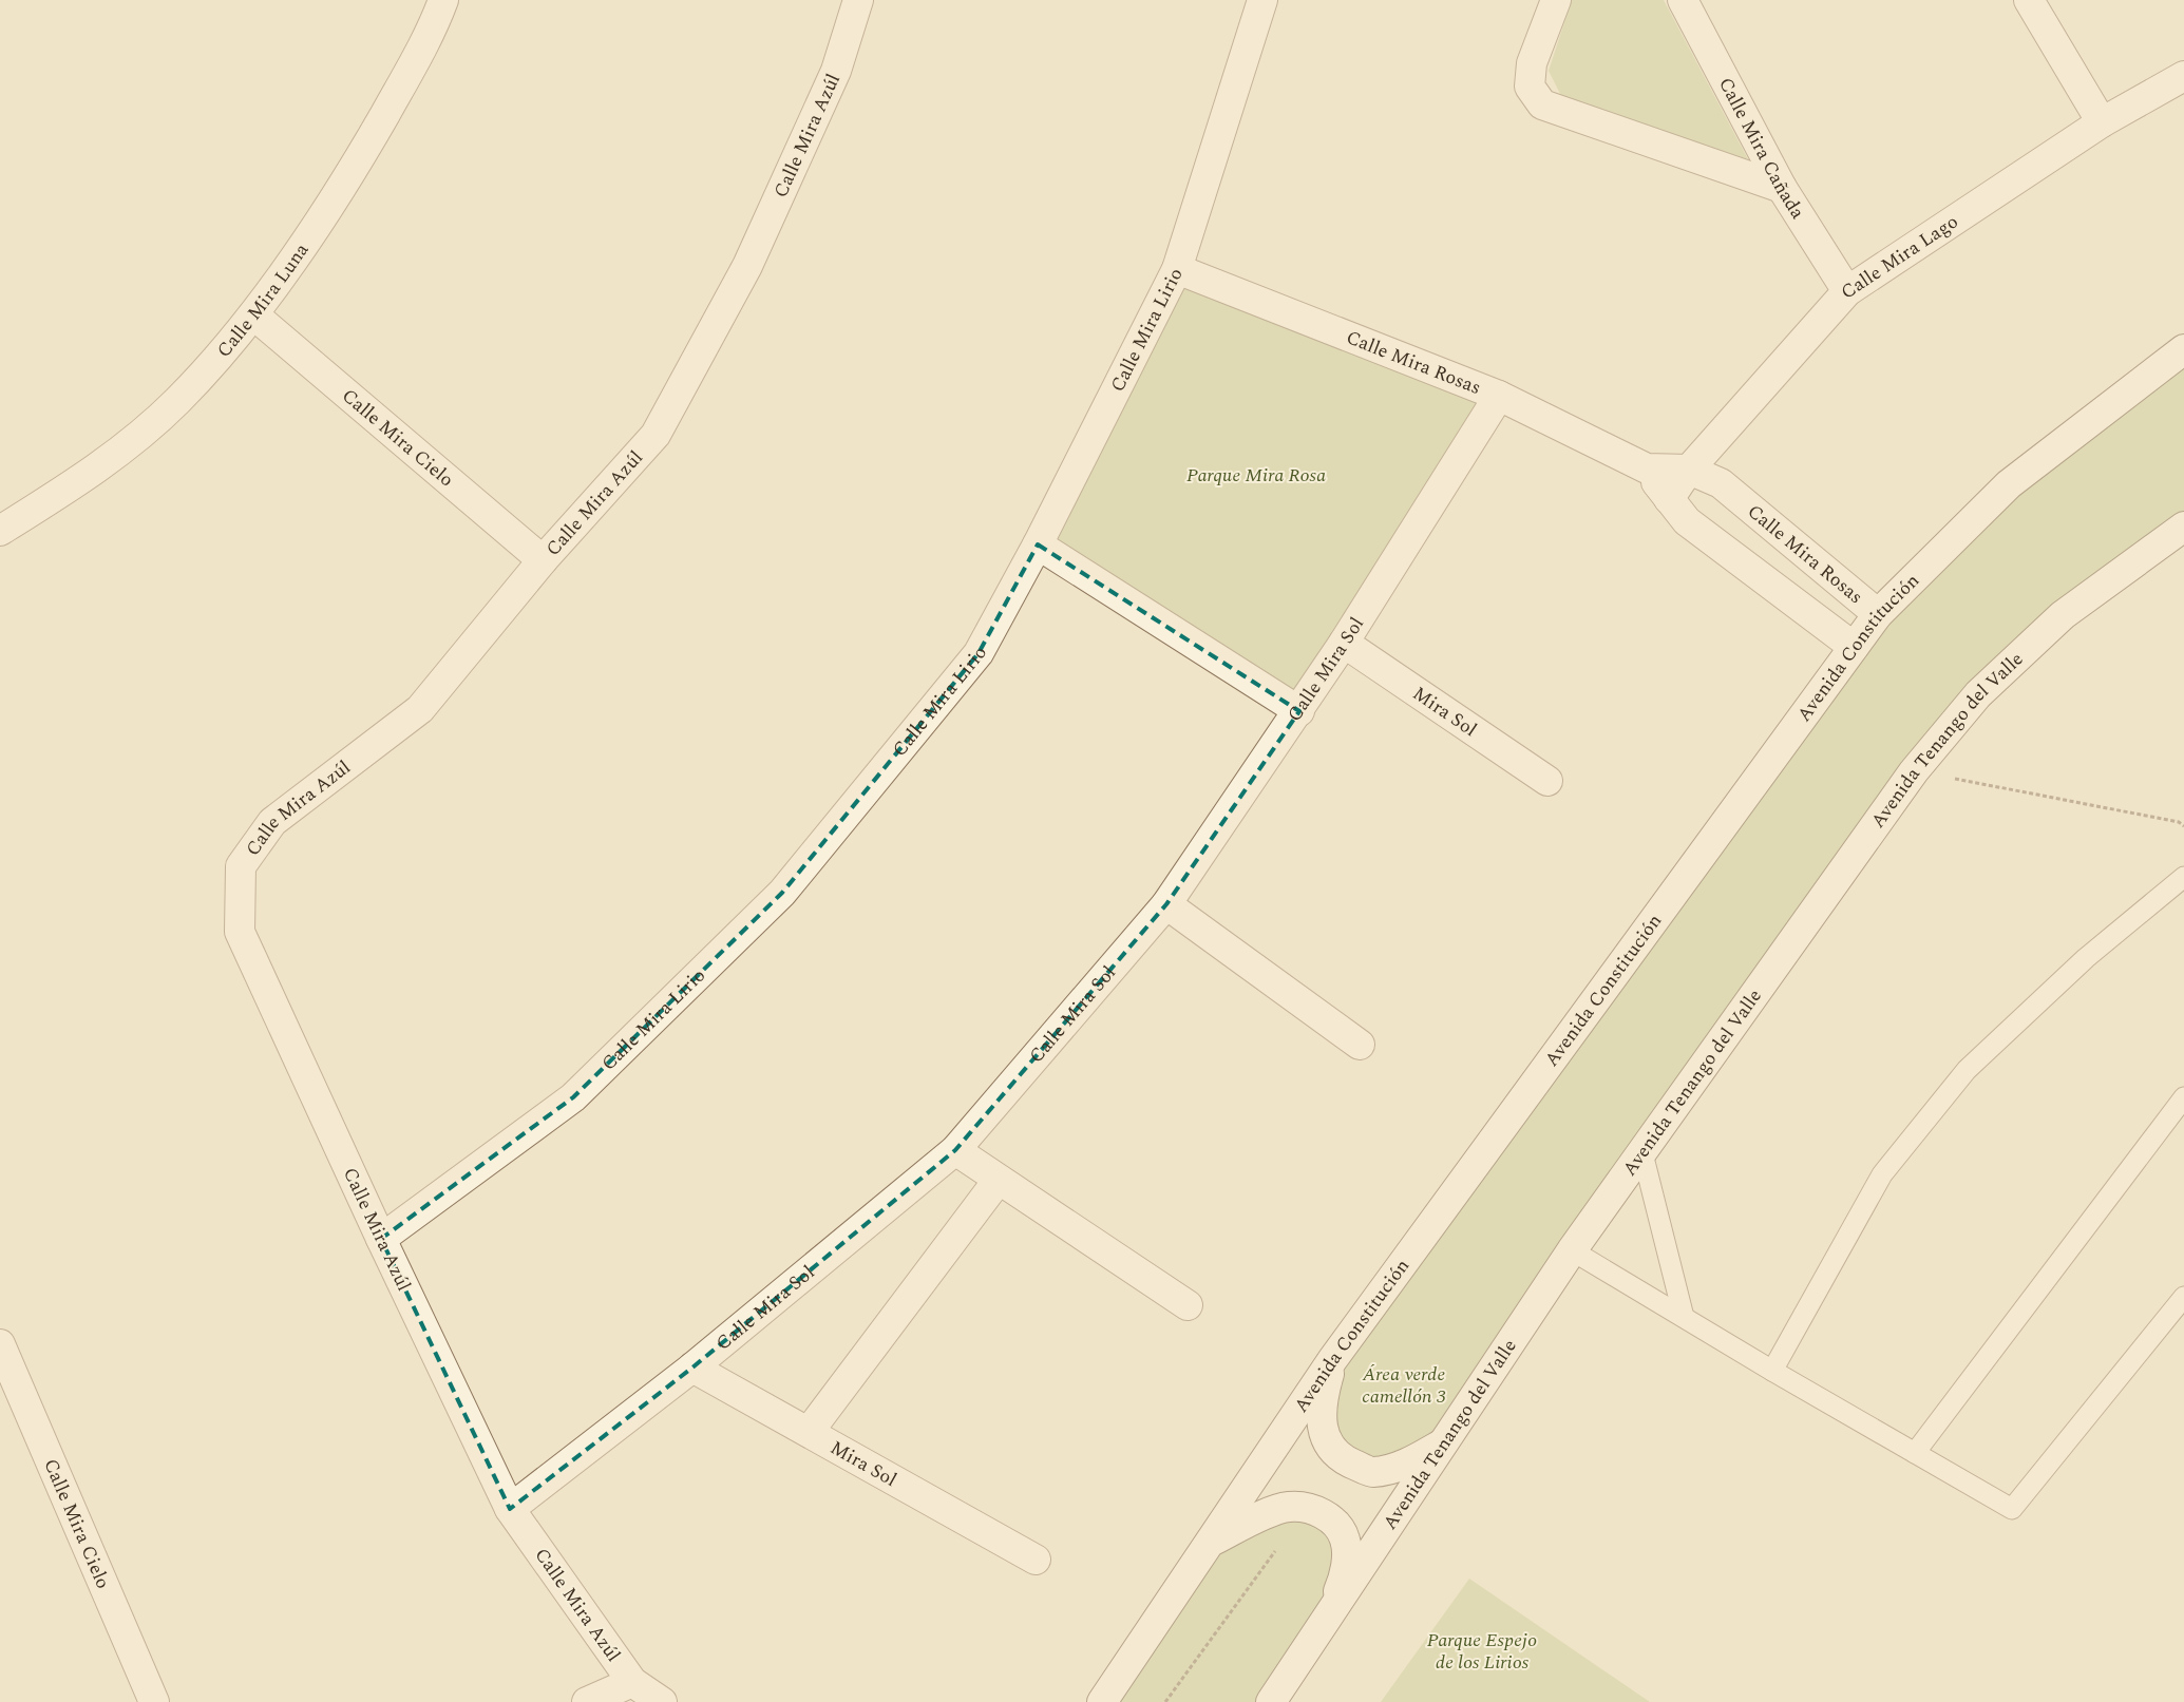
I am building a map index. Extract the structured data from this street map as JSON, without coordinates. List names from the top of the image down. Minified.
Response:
{"streets":{"street":["Calle Mira Azúl","Calle Mira Cañada","Calle Mira Lago","Calle Mira Luna","Calle Mira Lirio","Calle Mira Rosas","Calle Mira Cielo","Avenida Constitución","Calle Mira Sol","Mira Sol","Avenida Tenango del Valle"]},"crossings":[["Calle Mira Azúl","Calle Mira Lirio"],["Calle Mira Azúl","Calle Mira Cielo"],["Calle Mira Azúl","Calle Mira Sol"],["Calle Mira Cañada","Calle Mira Lago"],["Calle Mira Lago","Calle Mira Rosas"],["Calle Mira Luna","Calle Mira Cielo"],["Calle Mira Lirio","Calle Mira Rosas"],["Calle Mira Rosas","Avenida Constitución"],["Calle Mira Rosas","Calle Mira Sol"],["Calle Mira Sol","Mira Sol"]],"parks":["Parque Mira Rosa","Área verde camellón 3","Parque Espejo de los Lirios"]}
